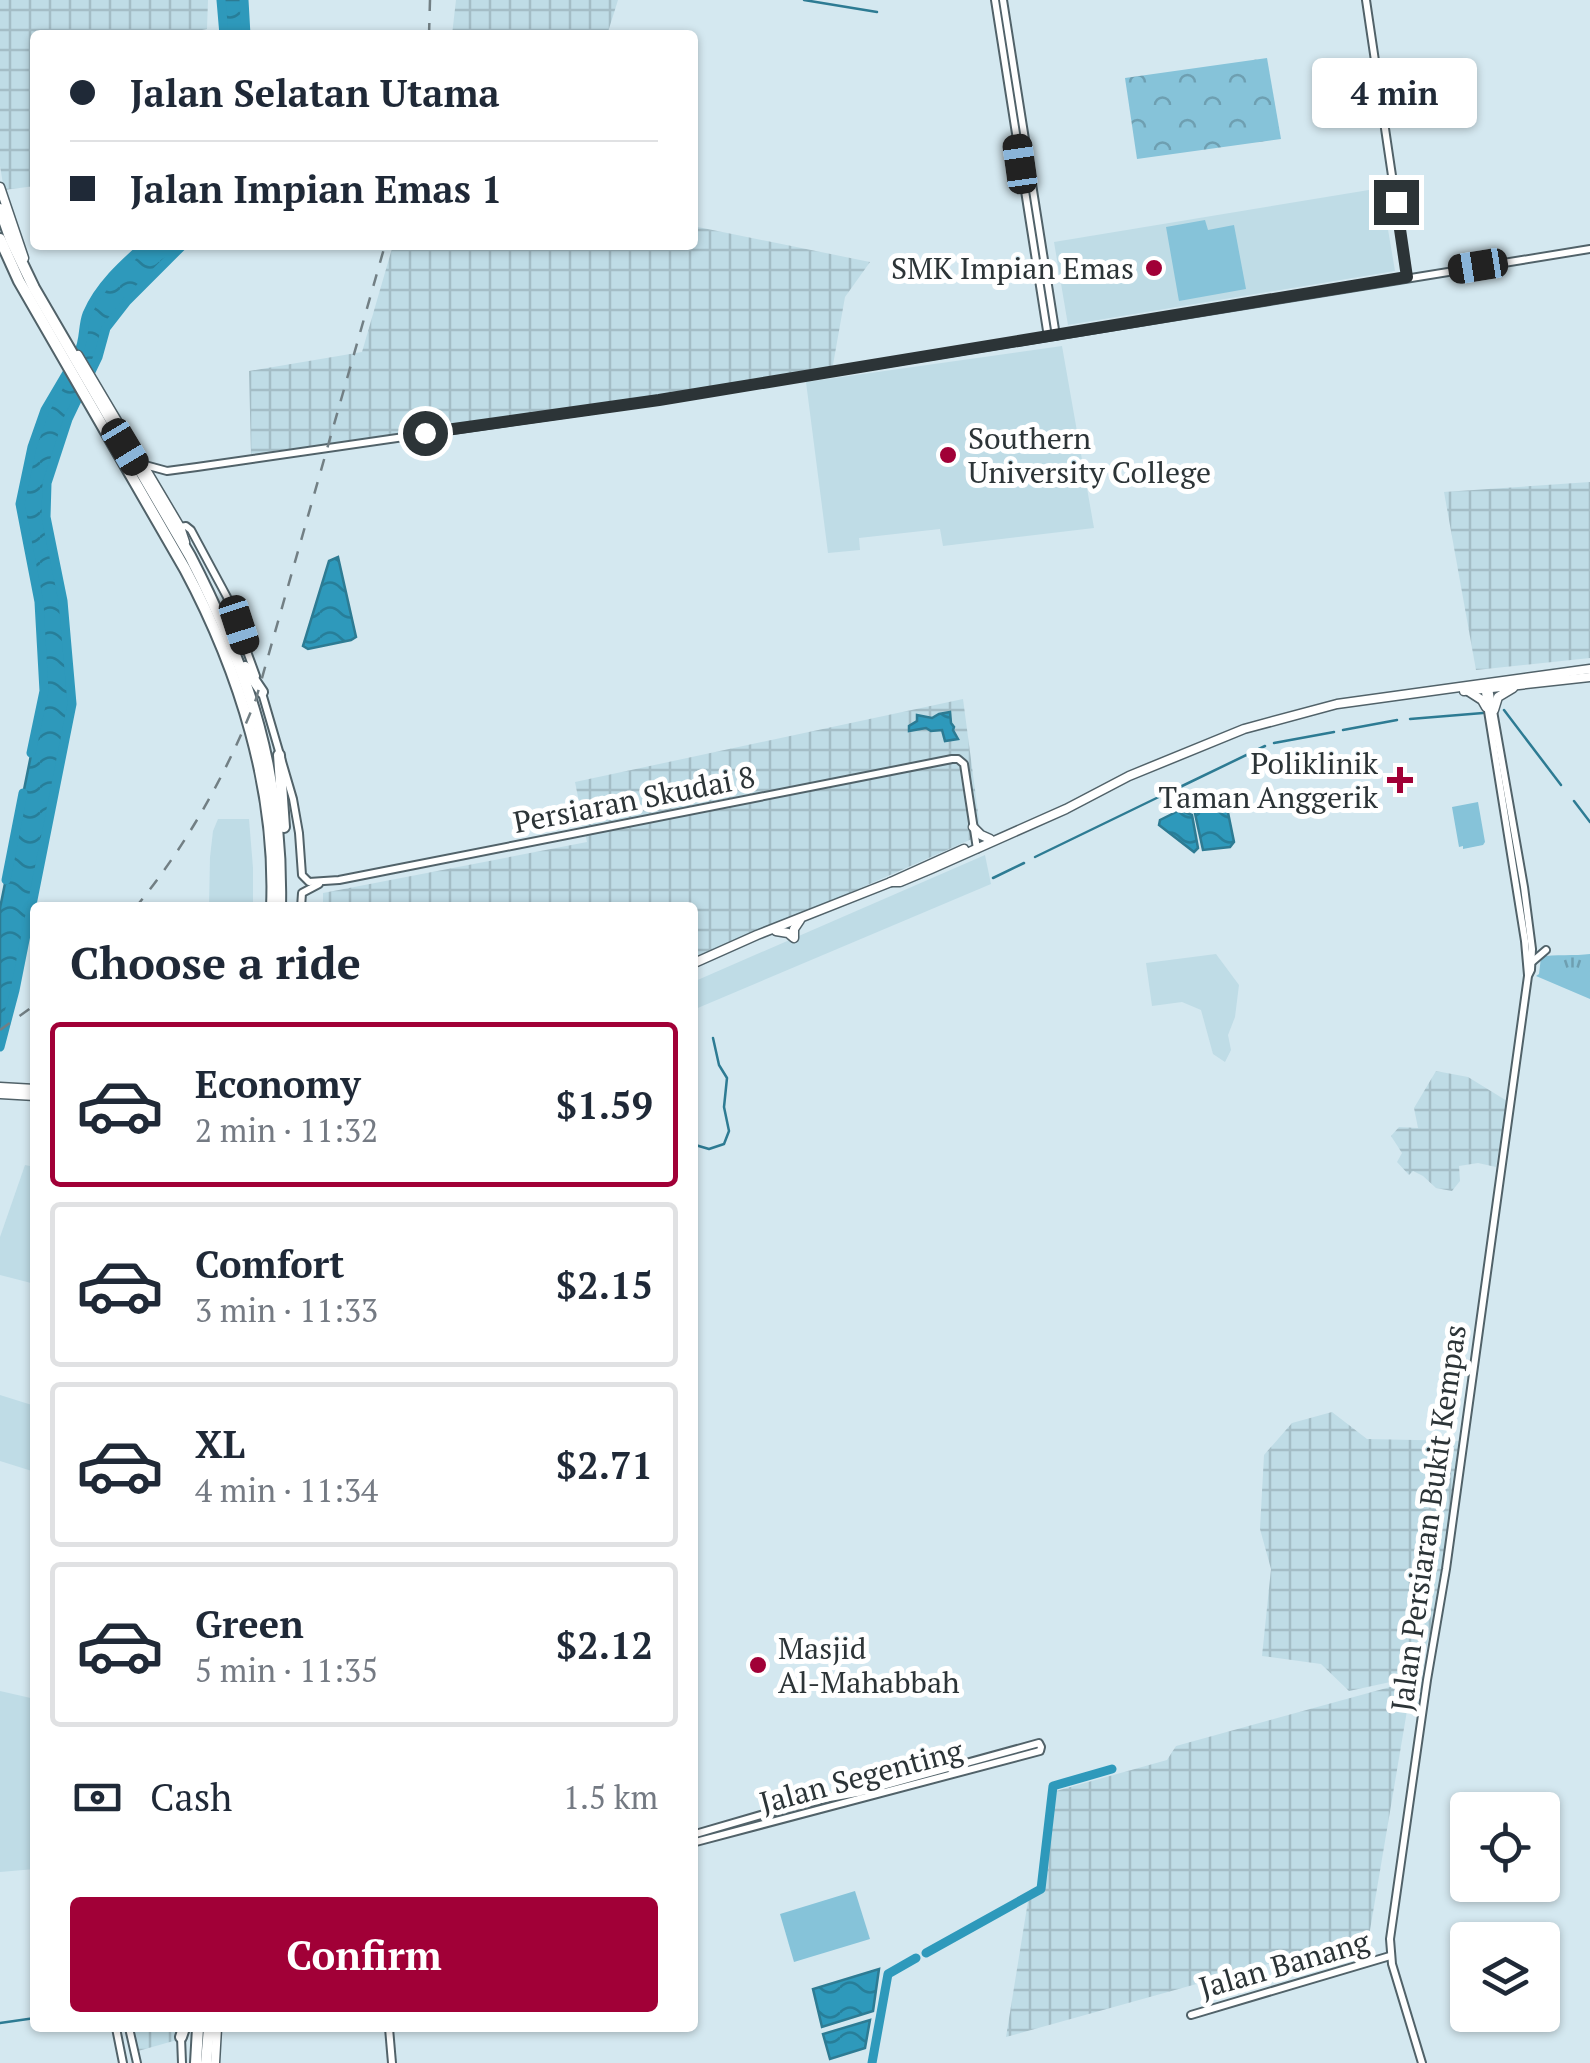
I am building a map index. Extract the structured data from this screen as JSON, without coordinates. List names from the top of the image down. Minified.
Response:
{"streets":{"street":["Persiaran Skudai 8","Jalan Persiaran Bukit Kempas","Jalan Segenting","Jalan Banang"]},"crossings":[["Jalan Persiaran Bukit Kempas","Jalan Banang"]],"places":{"other":["SMK Impian Emas","Southern University College","Masjid Al-Mahabbah"],"health":["Poliklinik Taman Anggerik"]},"page":{"banner":["Jalan Selatan Utama","Jalan Impian Emas 1"],"bubble":"4 min","heading":"Choose a ride","list":[{"name":"Economy","note":"2 min · 11:32","value":"$1.59"},{"name":"Comfort","note":"3 min · 11:33","value":"$2.15"},{"name":"XL","note":"4 min · 11:34","value":"$2.71"},{"name":"Green","note":"5 min · 11:35","value":"$2.12"}],"pay":["Cash","1.5 km"],"buttons":"Confirm"}}
